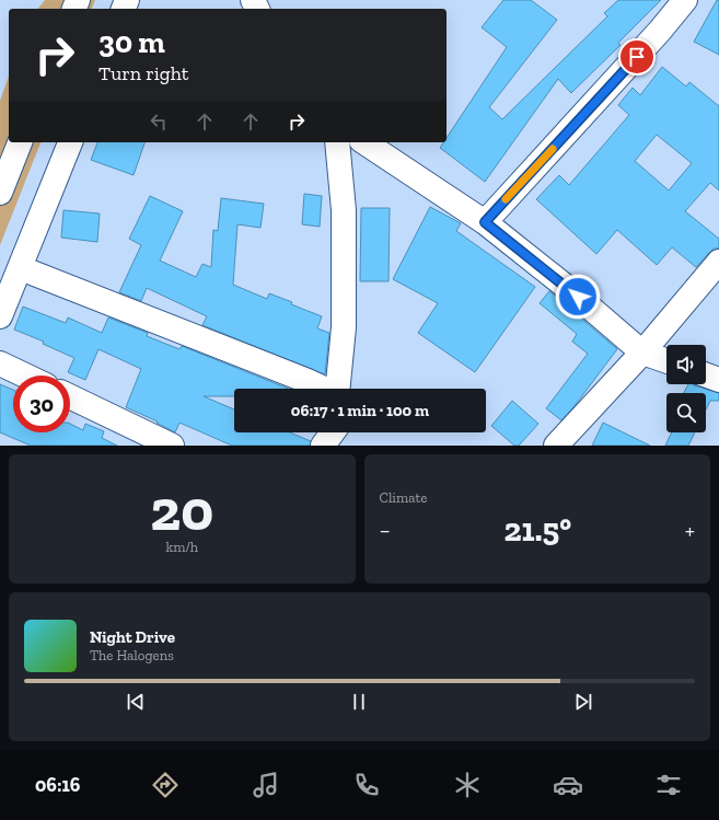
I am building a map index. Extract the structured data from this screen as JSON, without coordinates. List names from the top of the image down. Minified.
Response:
{"page":{"turn":["30 m","Turn right"],"limit":"30","trip":"06:17 · 1 min · 100 m","tile":[["20","km/h"],"Climate"],"heat":["−","21.5°","+"],"song":["Night Drive","The Halogens"],"tabs":"06:16"}}
